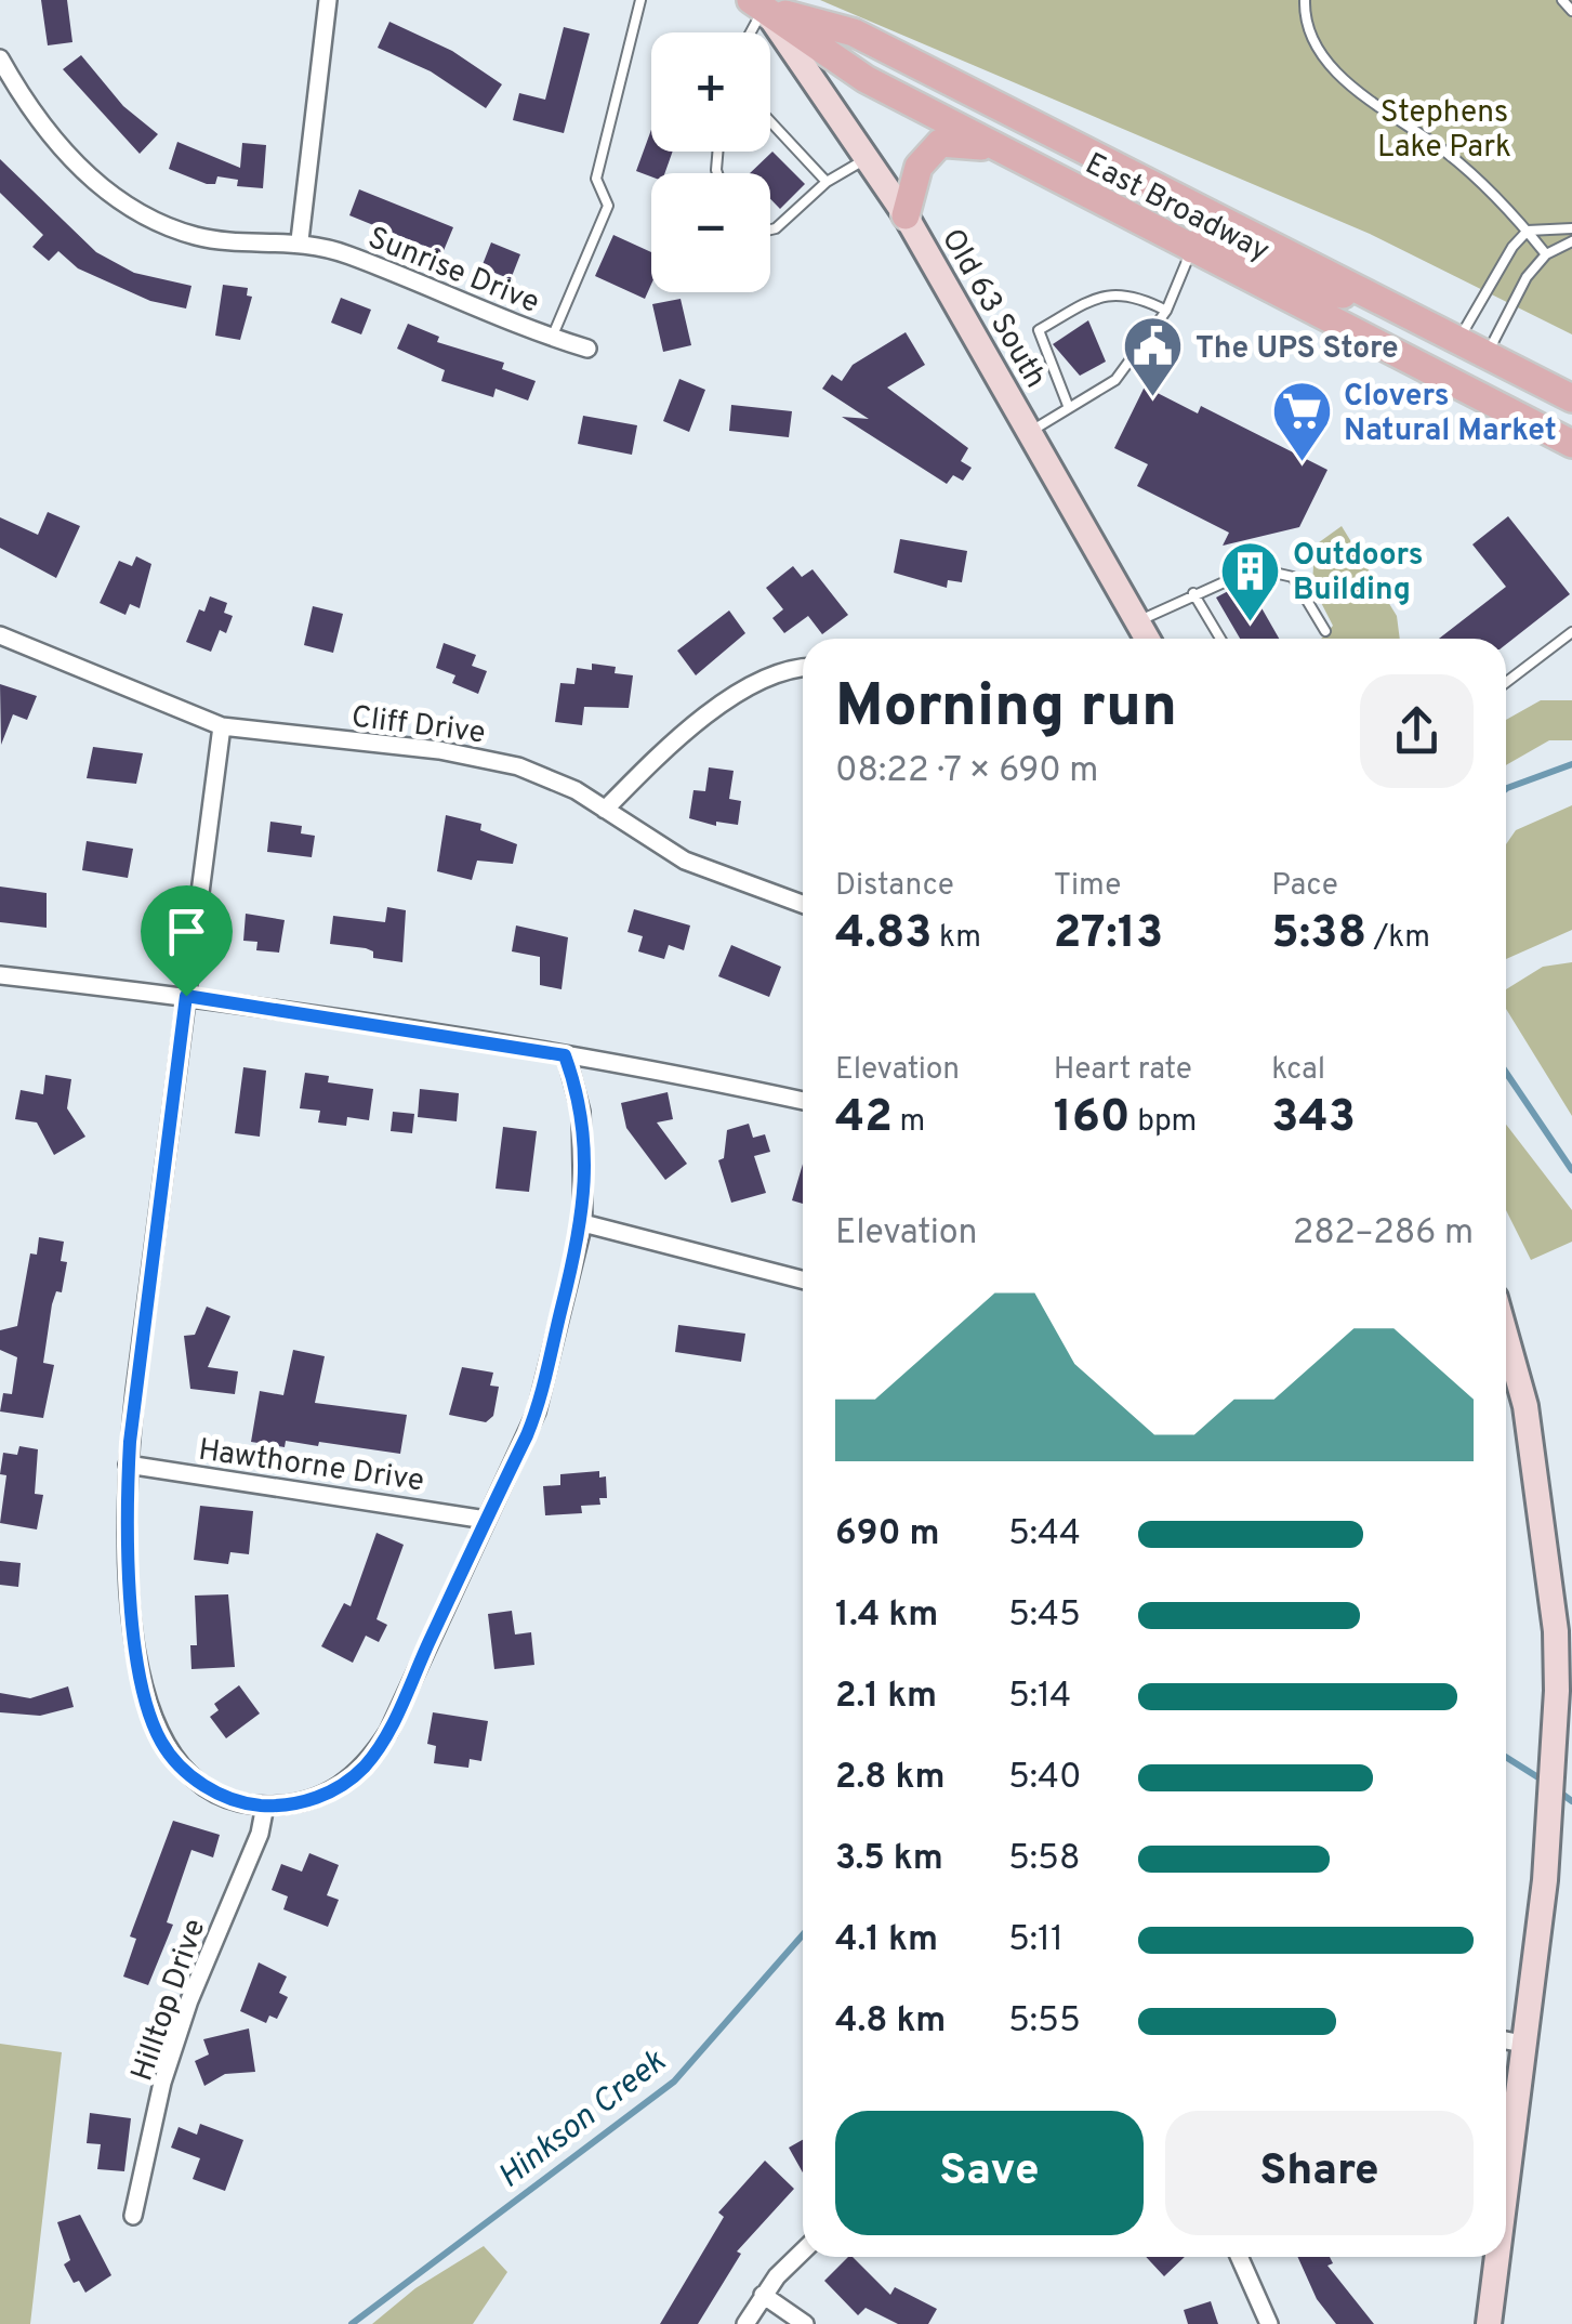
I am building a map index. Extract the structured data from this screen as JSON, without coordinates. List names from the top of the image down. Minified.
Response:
{"streets":{"main road":["East Broadway","Old 63 South"],"street":["Sunrise Drive","Cliff Drive","Hawthorne Drive","Hilltop Drive"]},"crossings":[["East Broadway","Old 63 South"]],"water":["Hinkson Creek"],"parks":["Stephens Lake Park"],"places":{"public building":["The UPS Store"],"supermarket":["Clovers Natural Market"],"building":["Outdoors Building"]},"page":{"map_buttons":["+","−"],"heading":["Morning run","08:22 · 7 × 690 m"],"stats":[["Distance","4.83 km"],["Time","27:13"],["Pace","5:38 /km"],["Elevation","42 m"],["Heart rate","160 bpm"],["kcal","343"]],"chart":["Elevation","282–286 m"],"list":[{"name":"690 m","note":"5:44"},{"name":"1.4 km","note":"5:45"},{"name":"2.1 km","note":"5:14"},{"name":"2.8 km","note":"5:40"},{"name":"3.5 km","note":"5:58"},{"name":"4.1 km","note":"5:11"},{"name":"4.8 km","note":"5:55"}],"buttons":["Save","Share"]}}
